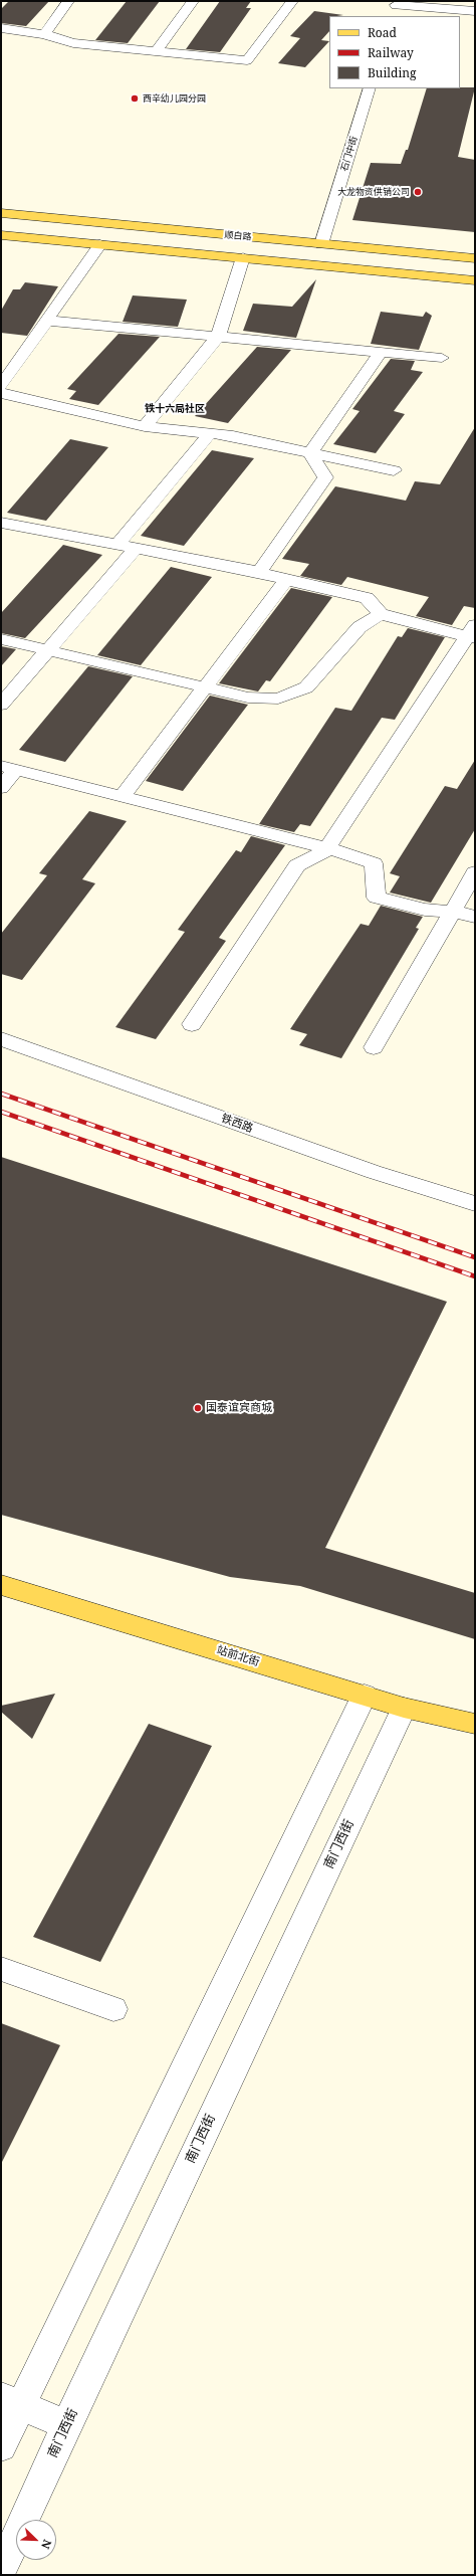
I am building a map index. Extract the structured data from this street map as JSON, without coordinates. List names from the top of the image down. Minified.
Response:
{"streets":{"main road":["顺白路","站前北街"],"street":["石门中街","铁西路","南门西街"]},"crossings":[["石门中街","顺白路"],["站前北街","南门西街"]],"districts":["铁十六局社区"],"places":["西辛幼儿园分园","大龙物资供销公司","国泰谊宾商城"],"legend":["Road","Railway","Building"],"north":"bottom right"}
